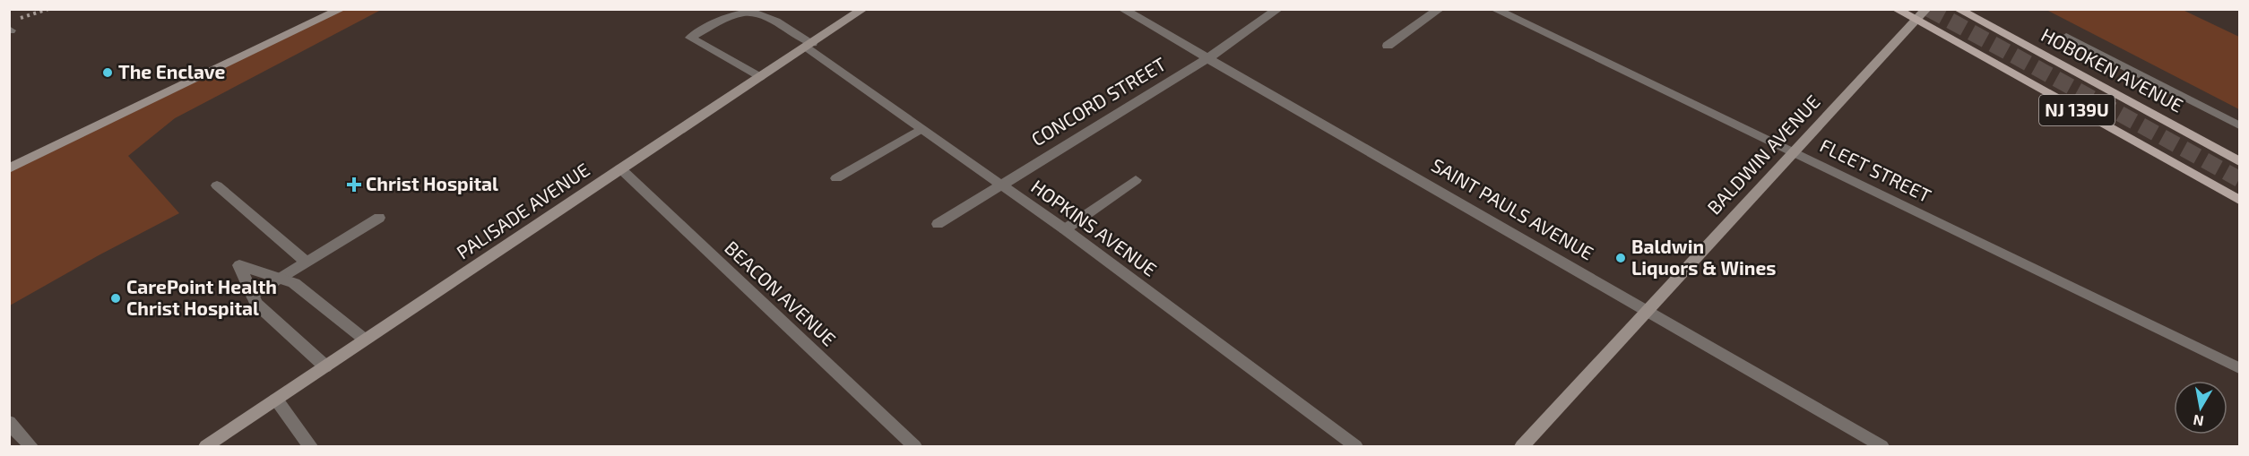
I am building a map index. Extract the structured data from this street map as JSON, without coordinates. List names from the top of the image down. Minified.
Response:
{"streets":{"main road":["HOBOKEN AVENUE","NJ 139U"],"street":["CONCORD STREET","BALDWIN AVENUE","FLEET STREET","SAINT PAULS AVENUE","PALISADE AVENUE","HOPKINS AVENUE","BEACON AVENUE"]},"crossings":[["CONCORD STREET","SAINT PAULS AVENUE"],["CONCORD STREET","HOPKINS AVENUE"],["NJ 139U","BALDWIN AVENUE"],["BALDWIN AVENUE","FLEET STREET"],["BALDWIN AVENUE","SAINT PAULS AVENUE"],["PALISADE AVENUE","HOPKINS AVENUE"],["PALISADE AVENUE","BEACON AVENUE"]],"places":{"other":["The Enclave","Baldwin Liquors & Wines","CarePoint Health Christ Hospital"],"health":["Christ Hospital"]},"north":"bottom"}
